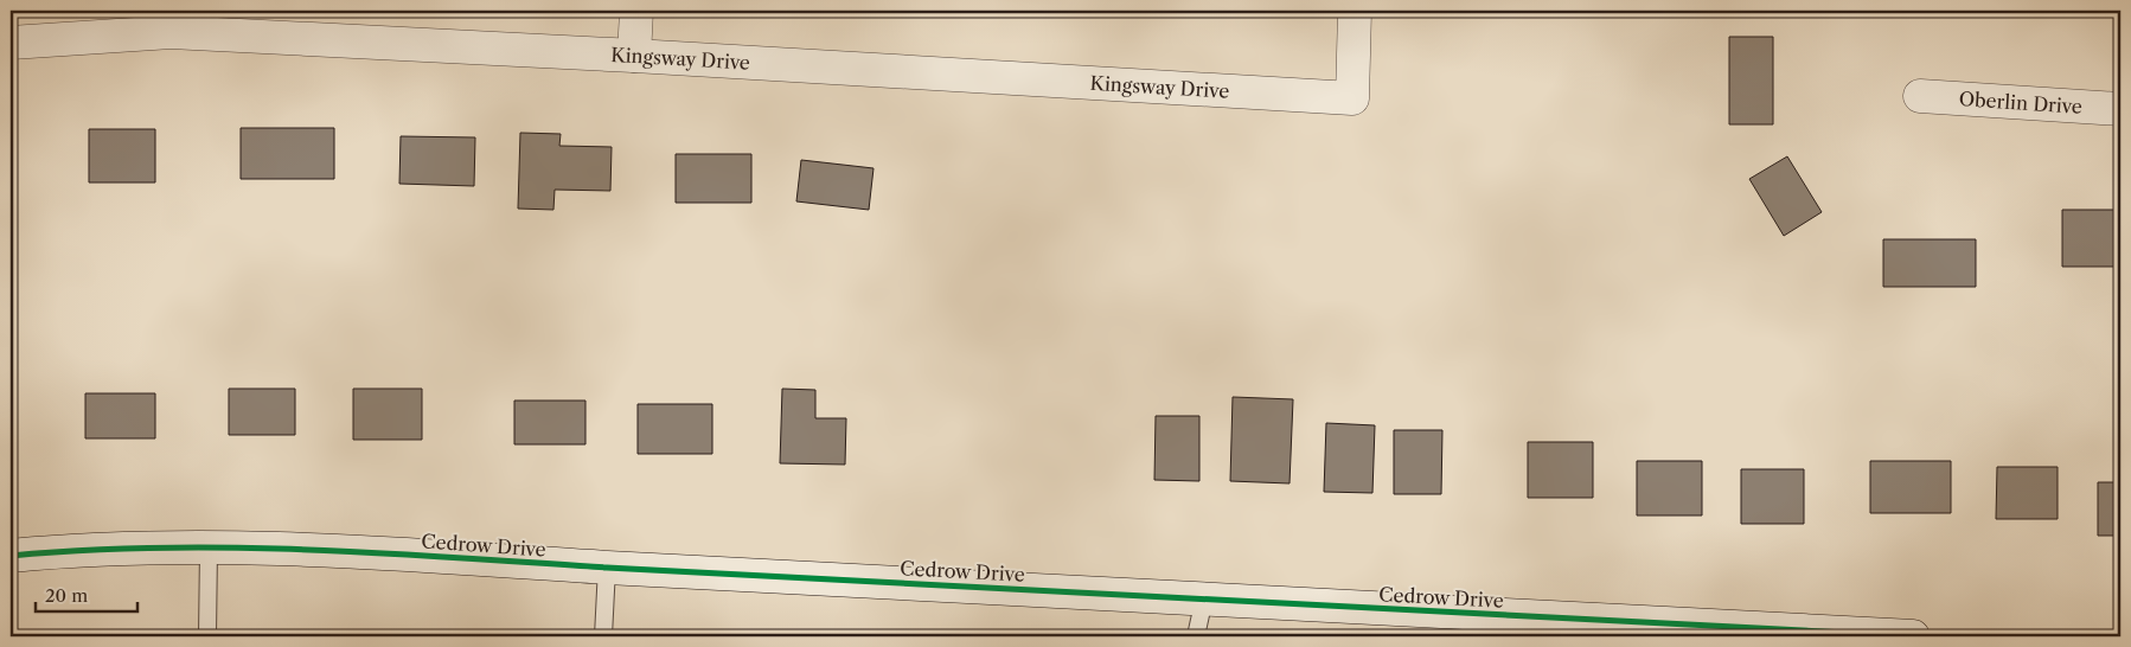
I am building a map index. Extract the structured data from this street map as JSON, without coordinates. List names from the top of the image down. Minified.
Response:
{"streets":{"street":["Kingsway Drive","Oberlin Drive","Cedrow Drive"]},"scale_bar":"20 m"}
